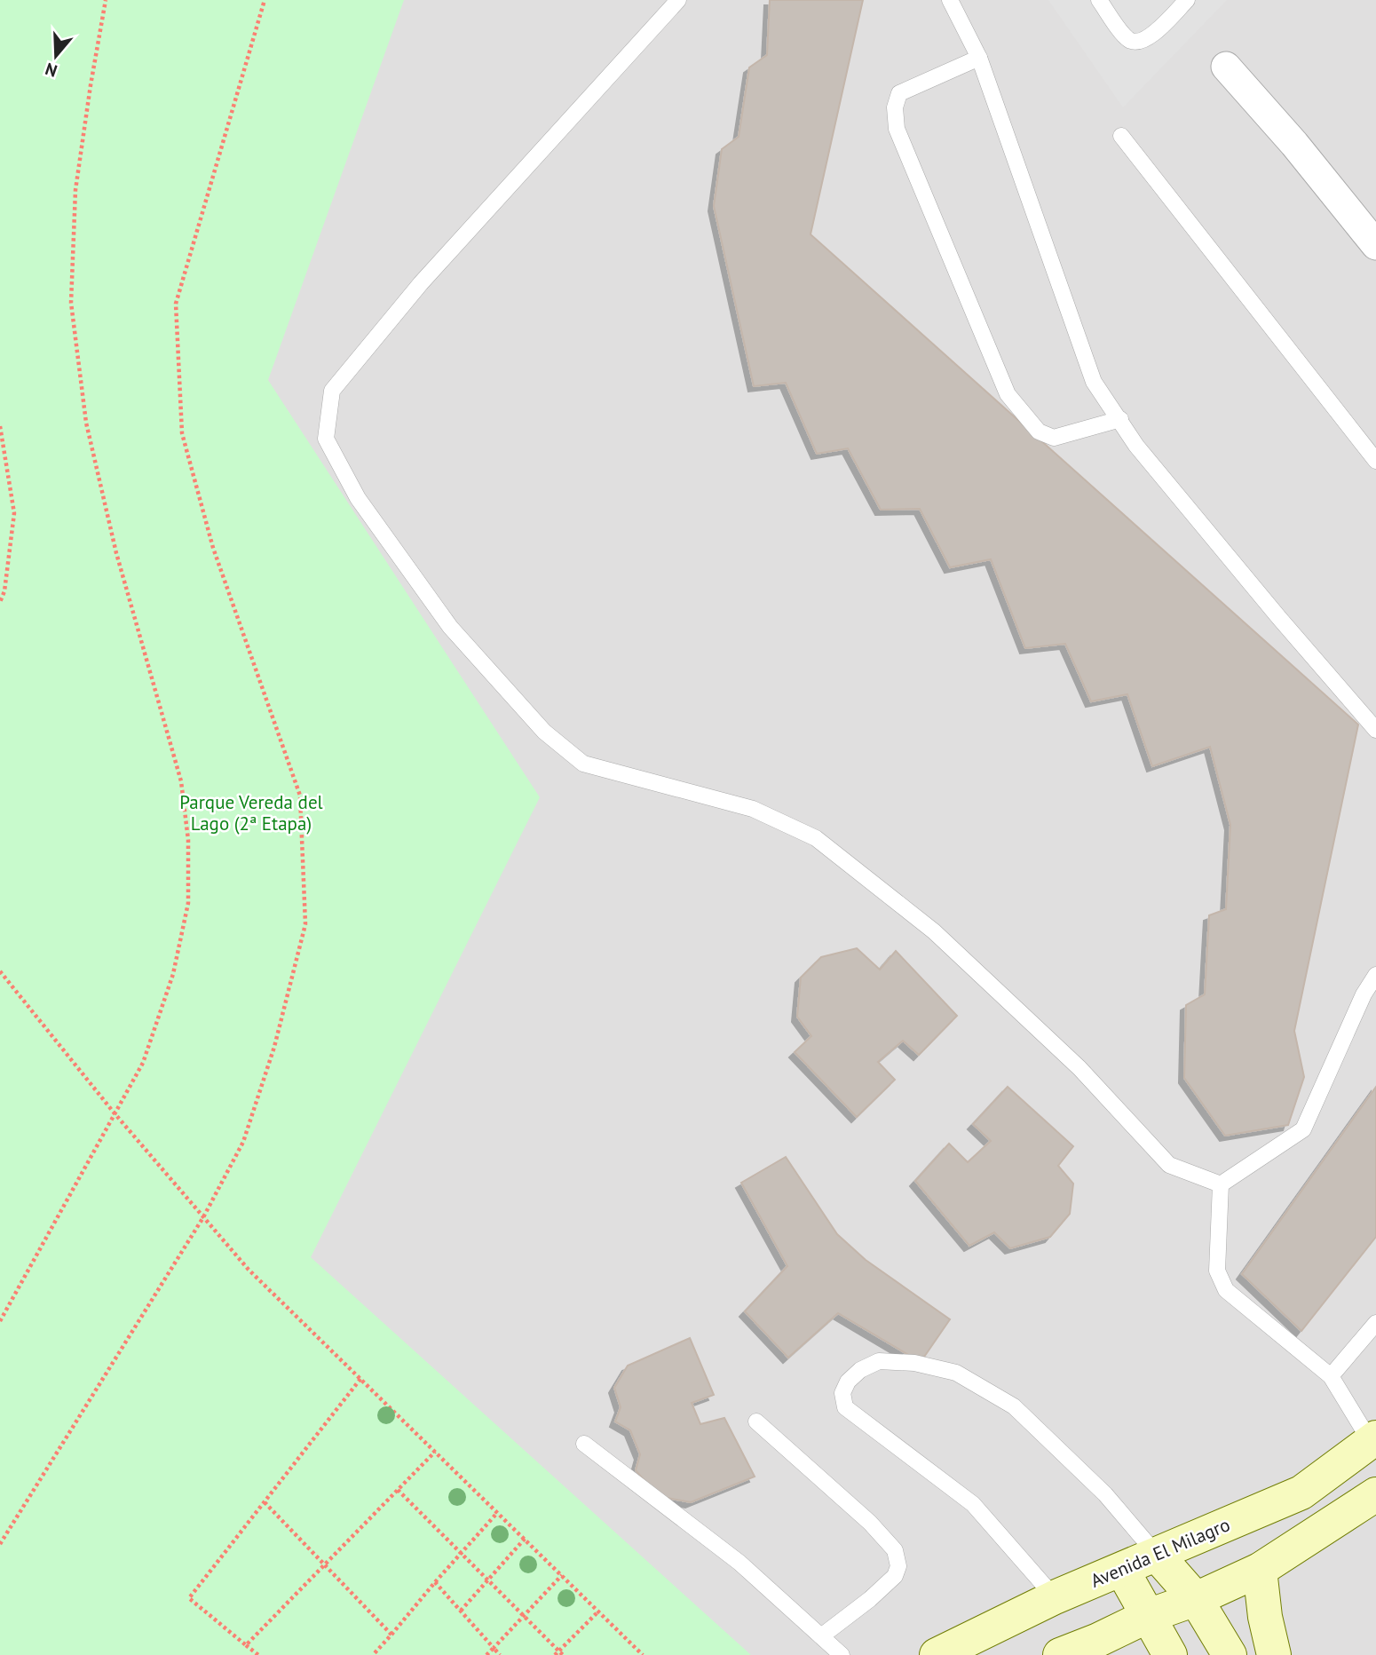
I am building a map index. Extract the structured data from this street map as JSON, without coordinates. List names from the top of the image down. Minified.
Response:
{"streets":{"main road":["Avenida El Milagro"]},"parks":["Parque Vereda del Lago (2ª Etapa)"],"north":"bottom"}
